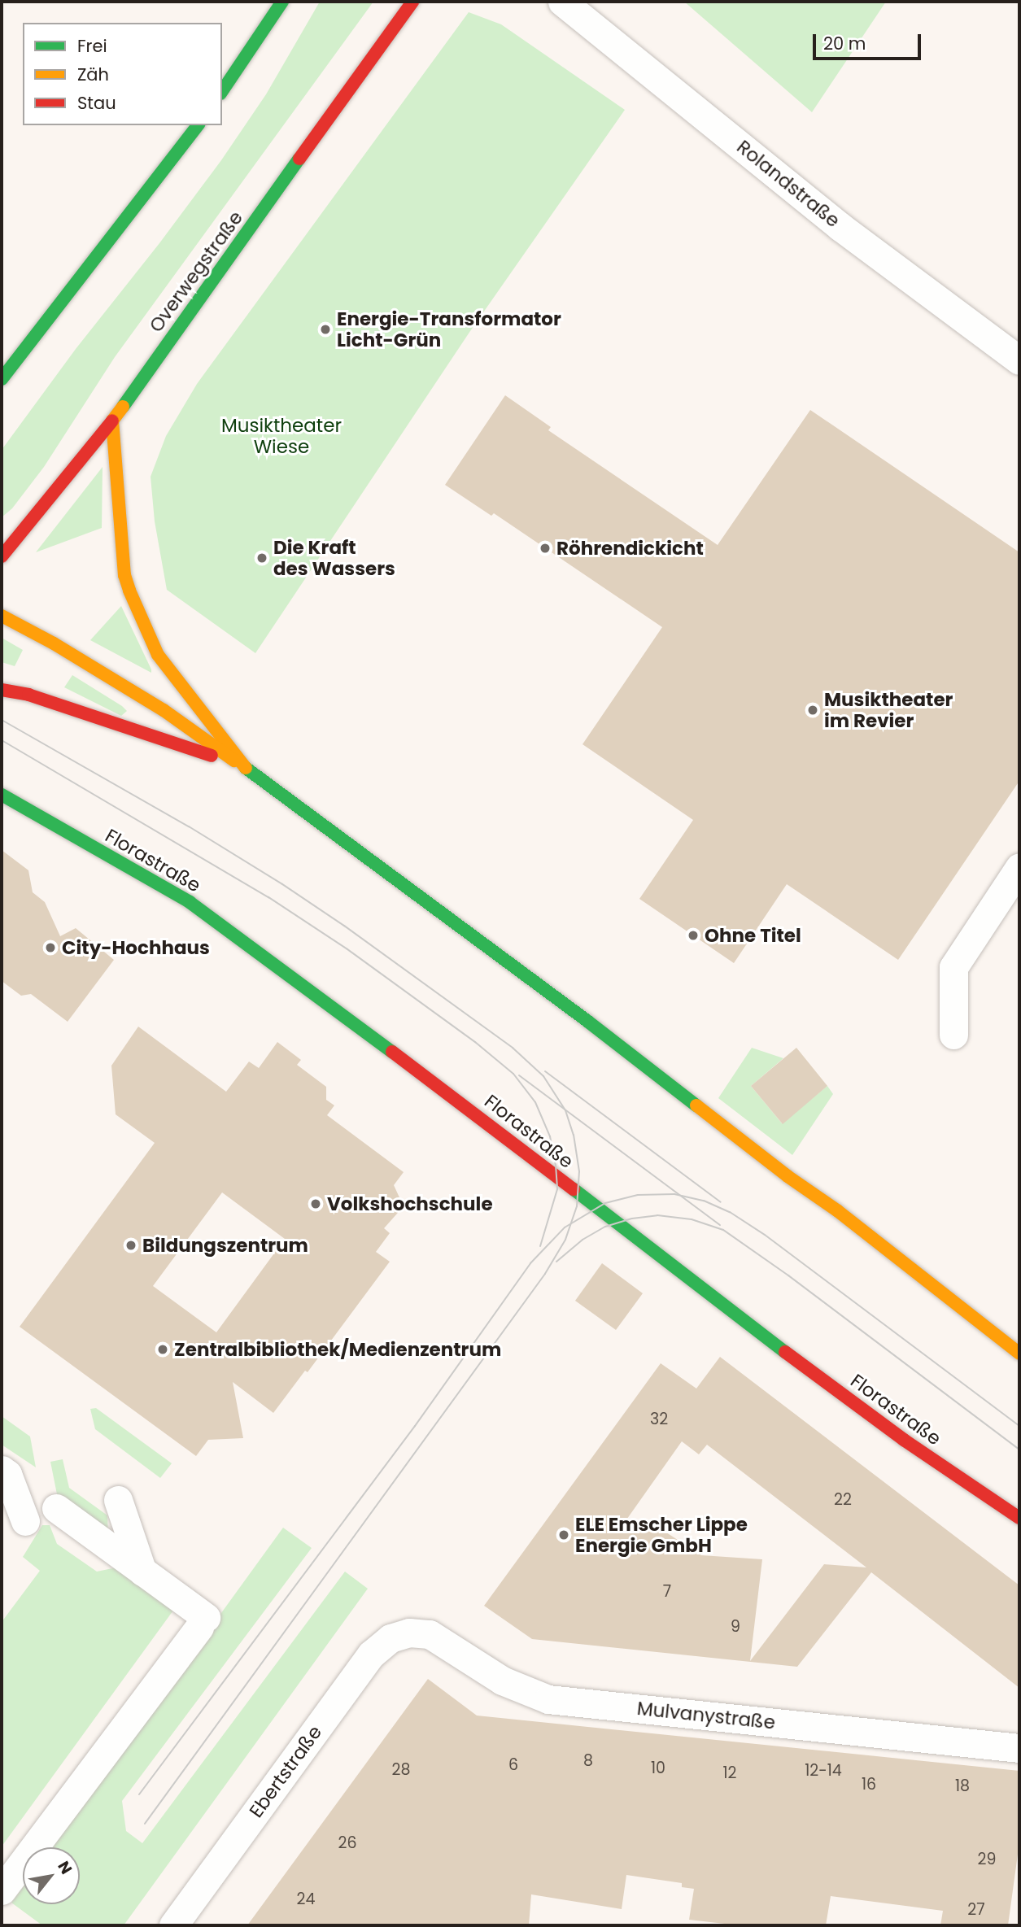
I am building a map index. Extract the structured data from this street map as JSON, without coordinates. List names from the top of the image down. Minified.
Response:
{"streets":{"main road":["Overwegstraße","Florastraße"],"street":["Rolandstraße","Mulvanystraße","Ebertstraße"]},"crossings":[["Mulvanystraße","Ebertstraße"]],"parks":["Musiktheater Wiese"],"places":["Energie-Transformator Licht-Grün","Röhrendickicht","Die Kraft des Wassers","Musiktheater im Revier","Ohne Titel","City-Hochhaus","Volkshochschule","Bildungszentrum","Zentralbibliothek/Medienzentrum","ELE Emscher Lippe Energie GmbH"],"house_numbers":["32","22","7","9","8","6","10","28","12-14","12","16","18","26","29","24","27"],"legend":["Frei","Zäh","Stau"],"scale_bar":"20 m","north":"top right"}
